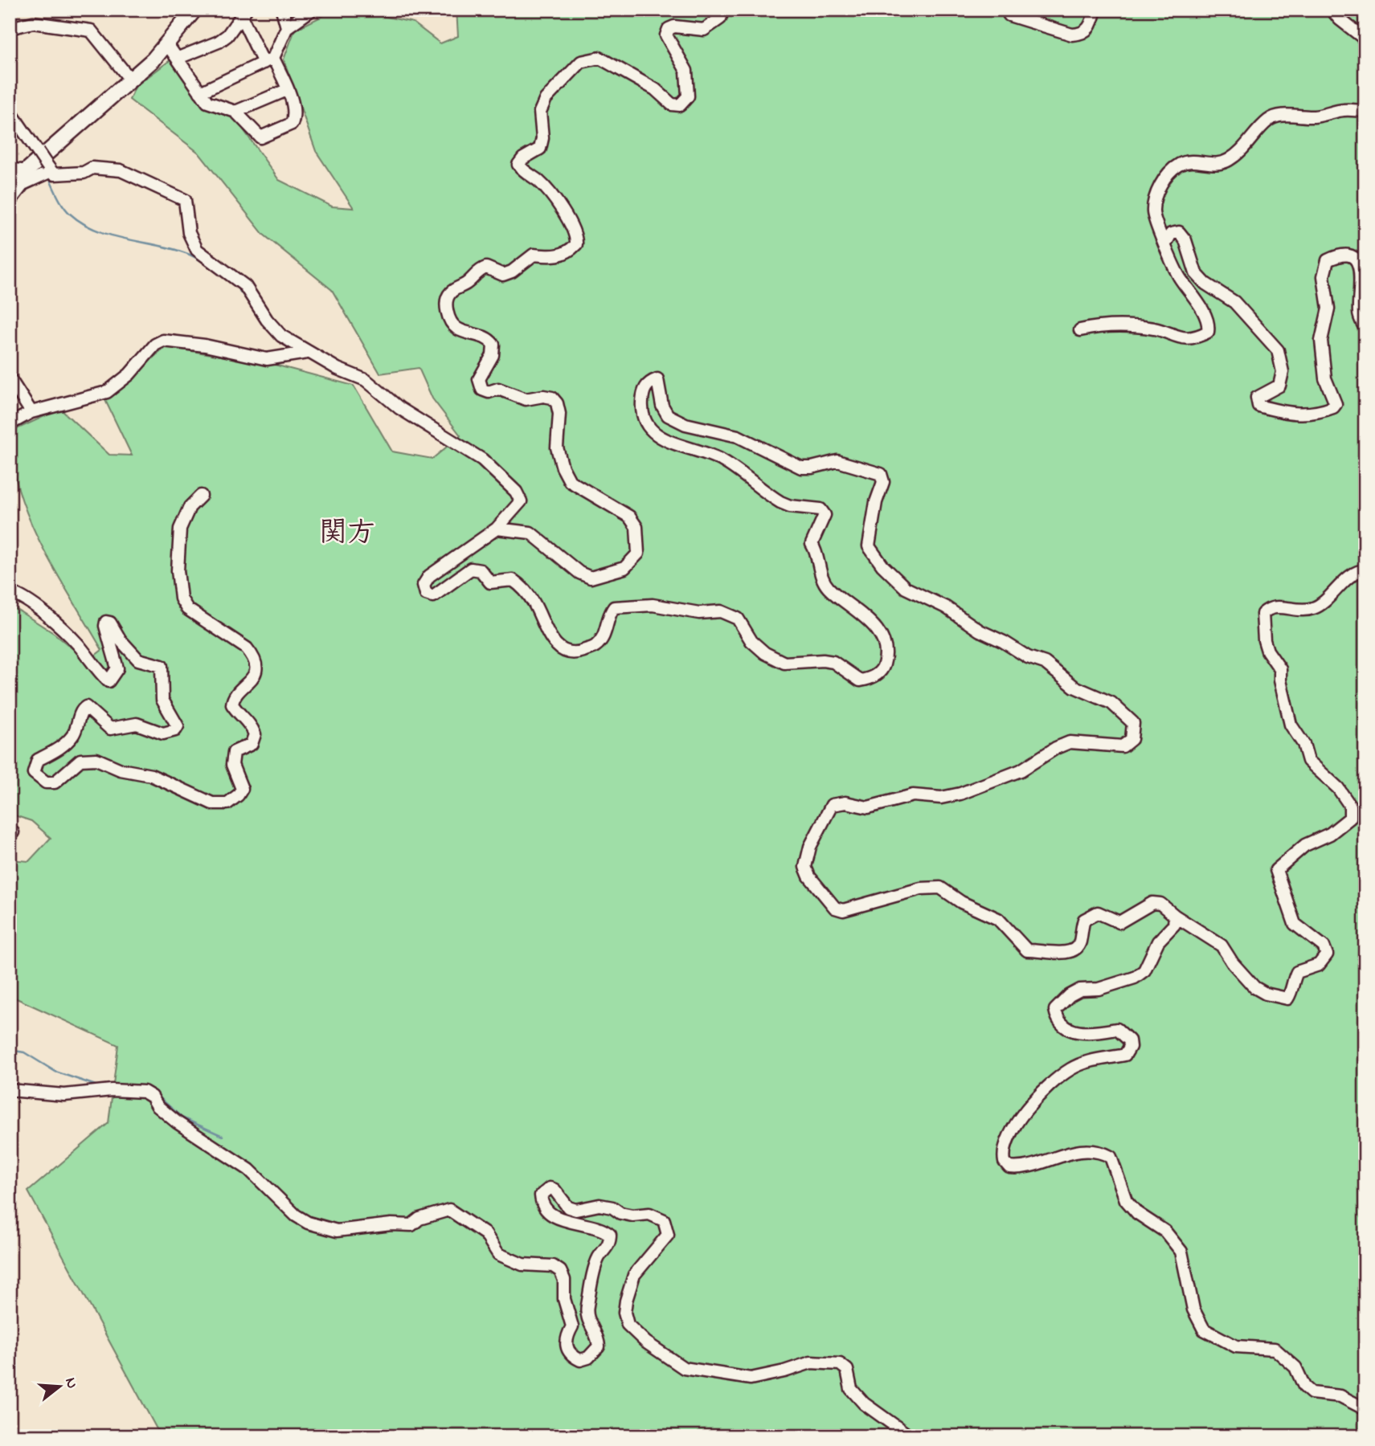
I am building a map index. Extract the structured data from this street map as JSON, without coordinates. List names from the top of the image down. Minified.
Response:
{"districts":["関方"],"north":"right"}
